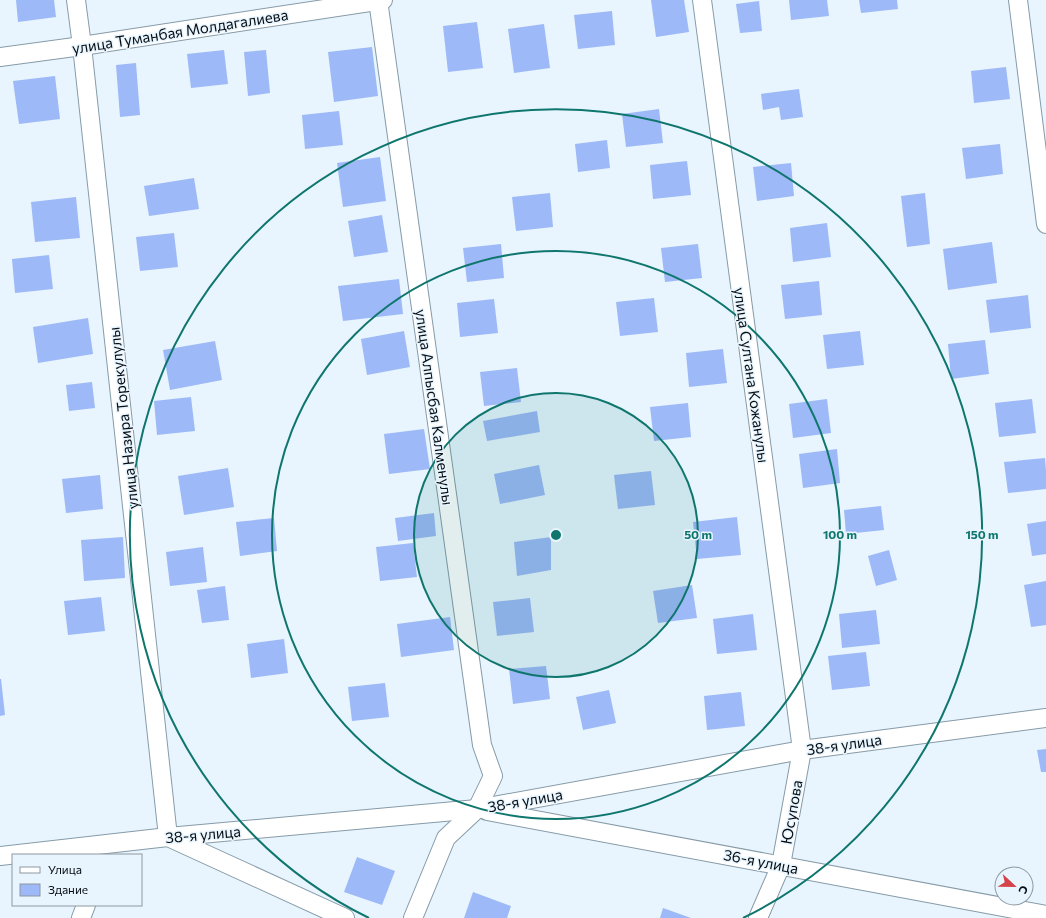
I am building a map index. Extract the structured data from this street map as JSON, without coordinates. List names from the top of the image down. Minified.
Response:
{"streets":{"street":["улица Туманбая Молдагалиева","улица Султана Кожанулы","улица Алпысбая Калменулы","улица Назира Торекулулы","38-я улица","Юсупова","36-я улица"]},"crossings":[["улица Туманбая Молдагалиева","улица Алпысбая Калменулы"],["улица Туманбая Молдагалиева","улица Назира Торекулулы"],["улица Султана Кожанулы","38-я улица"],["улица Султана Кожанулы","Юсупова"],["улица Алпысбая Калменулы","38-я улица"],["улица Алпысбая Калменулы","36-я улица"],["улица Назира Торекулулы","38-я улица"],["38-я улица","Юсупова"],["38-я улица","36-я улица"],["Юсупова","36-я улица"]],"legend":["Улица","Здание"],"north":"right","rings":["50 m","100 m","150 m"]}
